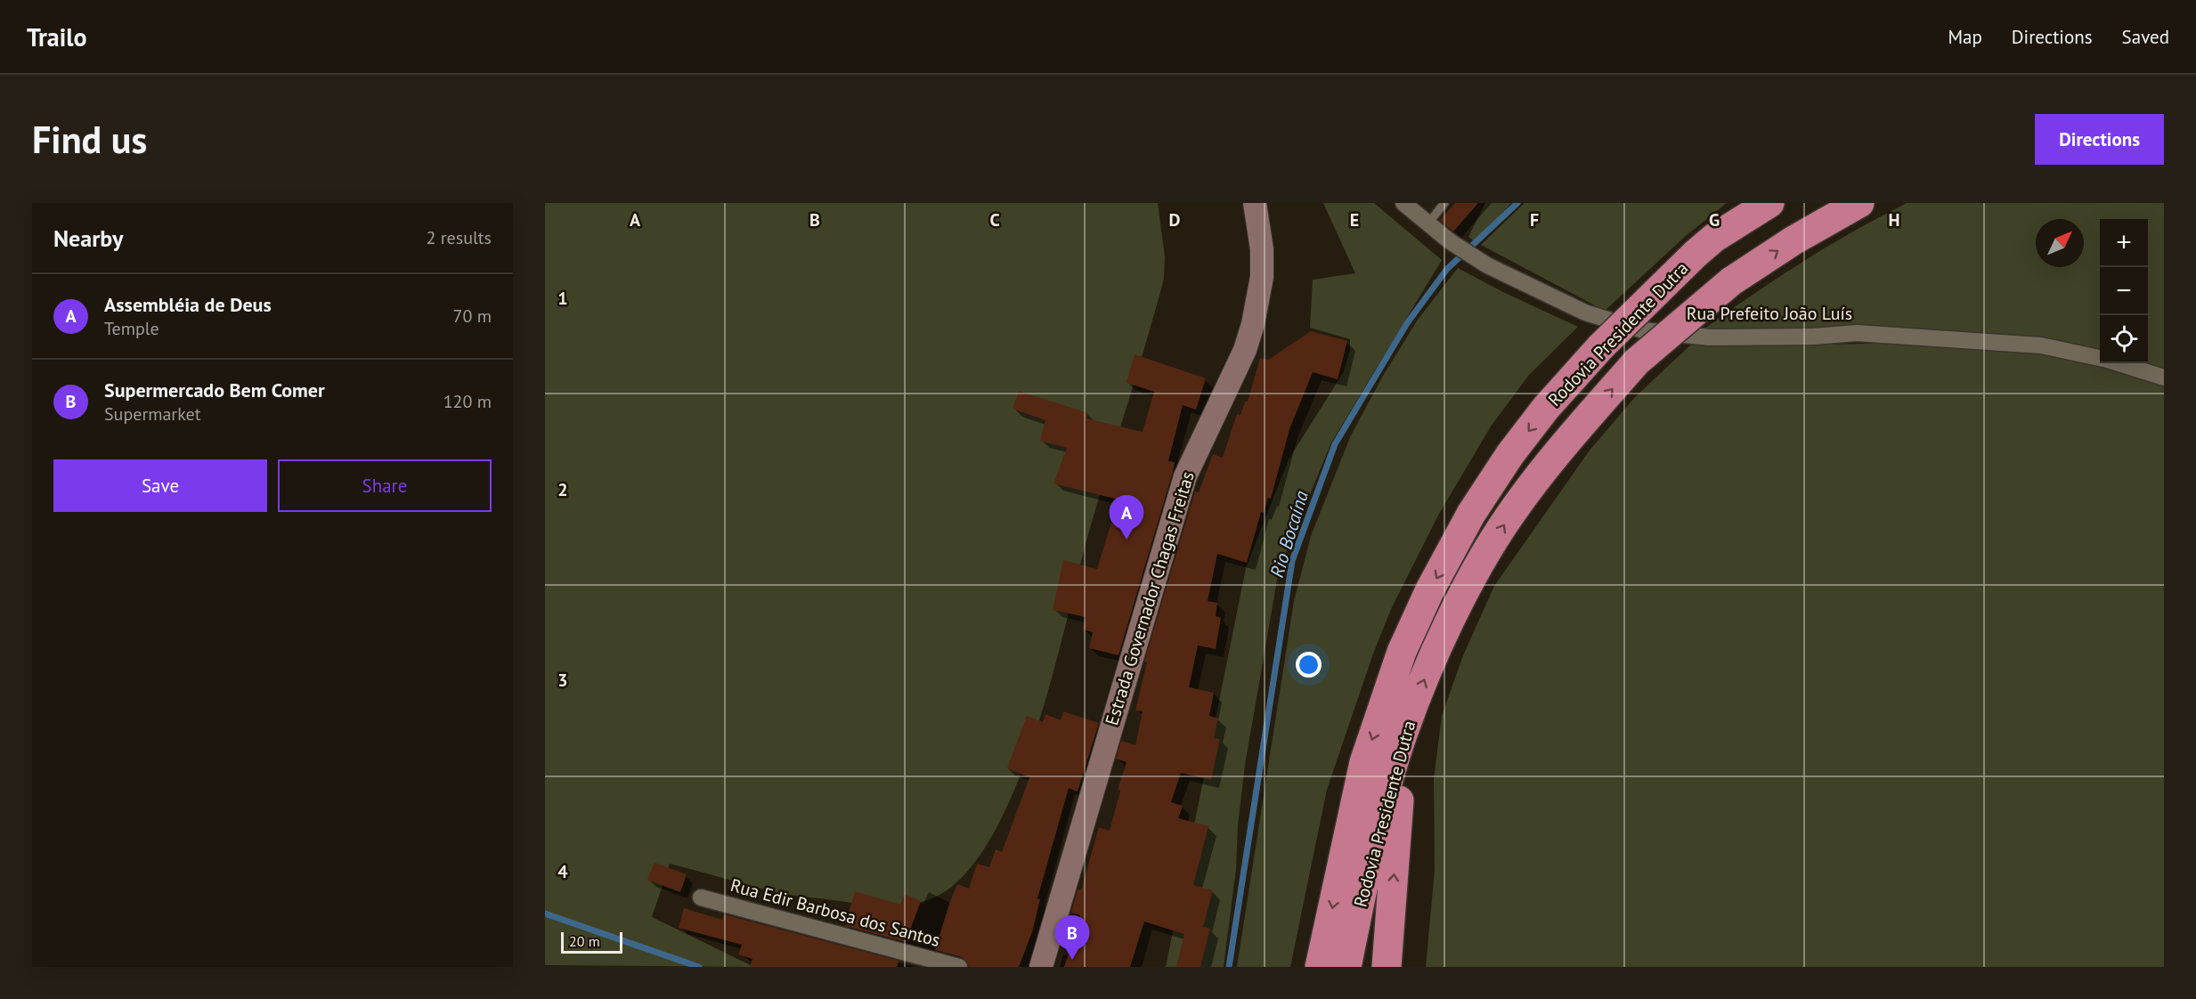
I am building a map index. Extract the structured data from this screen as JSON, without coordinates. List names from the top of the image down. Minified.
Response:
{"streets":{"highway":["Rodovia Presidente Dutra"],"main road":["Estrada Governador Chagas Freitas"],"street":["Rua Prefeito João Luís","Rua Edir Barbosa dos Santos"]},"water":["Rio Bocaína"],"scale_bar":"20 m","north":"top right","page":{"header":"Trailo","nav":["Map","Directions","Saved"],"buttons":["Directions",["Save","Share"]],"title":"Find us","heading":["Nearby","2 results"],"map_buttons":["+","−"],"list":[{"mark":"A","name":"Assembléia de Deus","note":"Temple","value":"70 m"},{"mark":"B","name":"Supermercado Bem Comer","note":"Supermarket","value":"120 m"}],"pins":["A","B"],"scale":"20 m"},"grid":{"columns":["A","B","C","D","E","F","G","H"],"rows":["1","2","3","4"]}}
